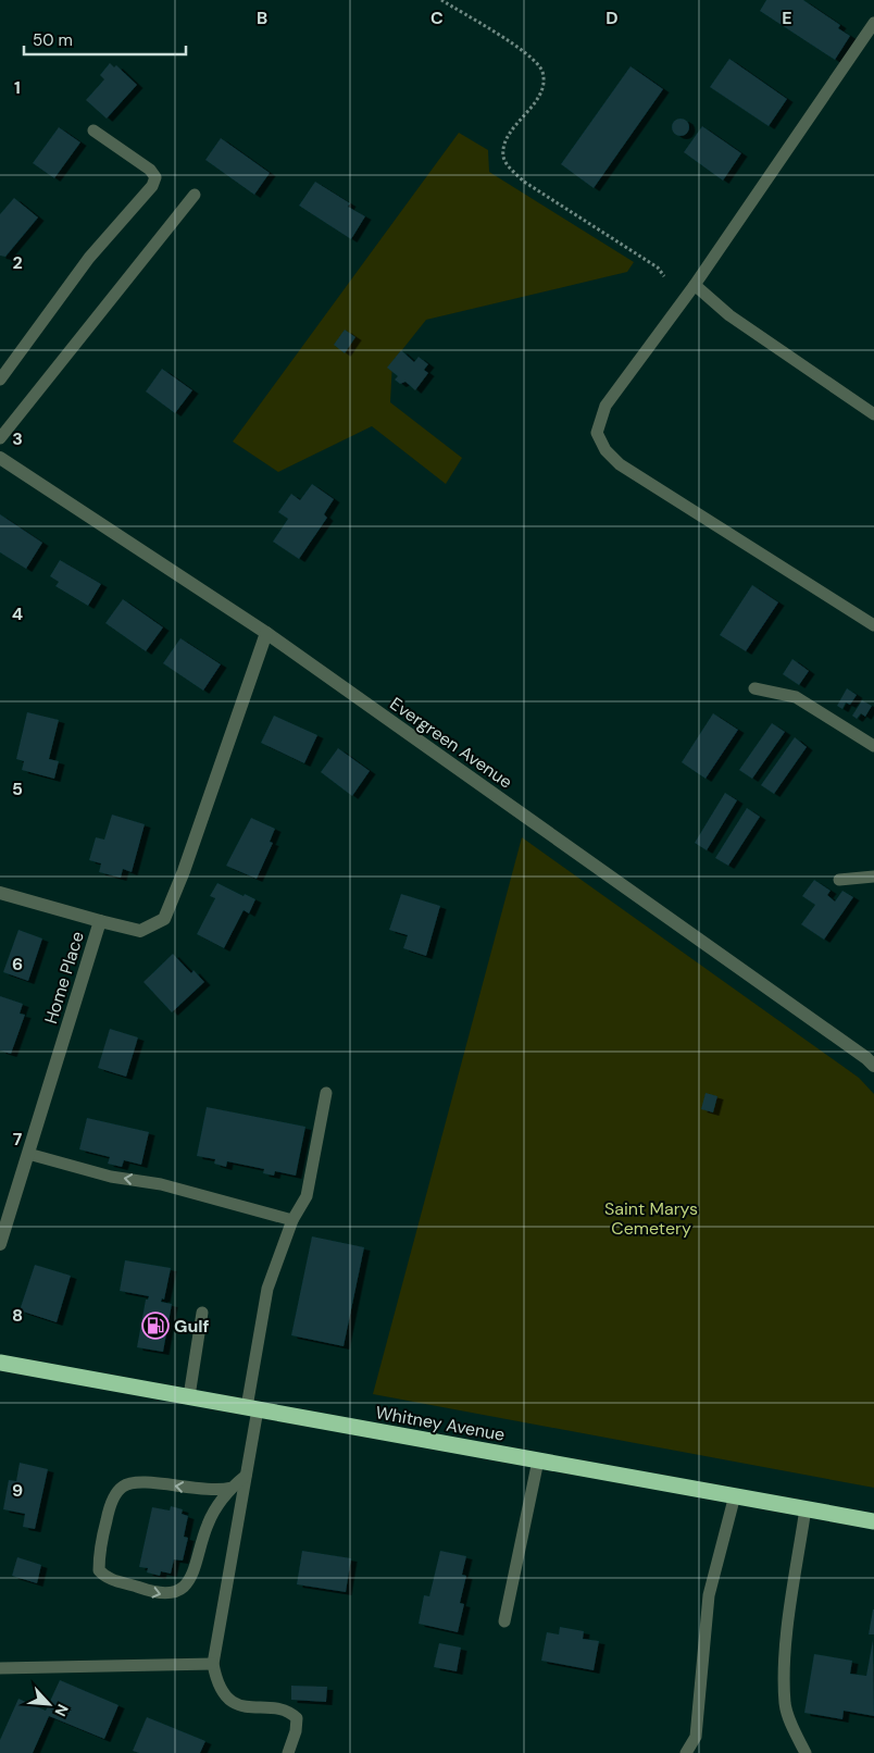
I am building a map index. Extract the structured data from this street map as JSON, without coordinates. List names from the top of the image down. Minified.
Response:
{"streets":{"highway":["Whitney Avenue"],"street":["Evergreen Avenue","Home Place"]},"crossings":[["Evergreen Avenue","Home Place"]],"parks":["Saint Marys Cemetery"],"places":{"fuel station":["Gulf"]},"scale_bar":"50 m","north":"bottom right","grid":{"columns":["B","C","D","E"],"rows":["1","2","3","4","5","6","7","8","9"]}}
